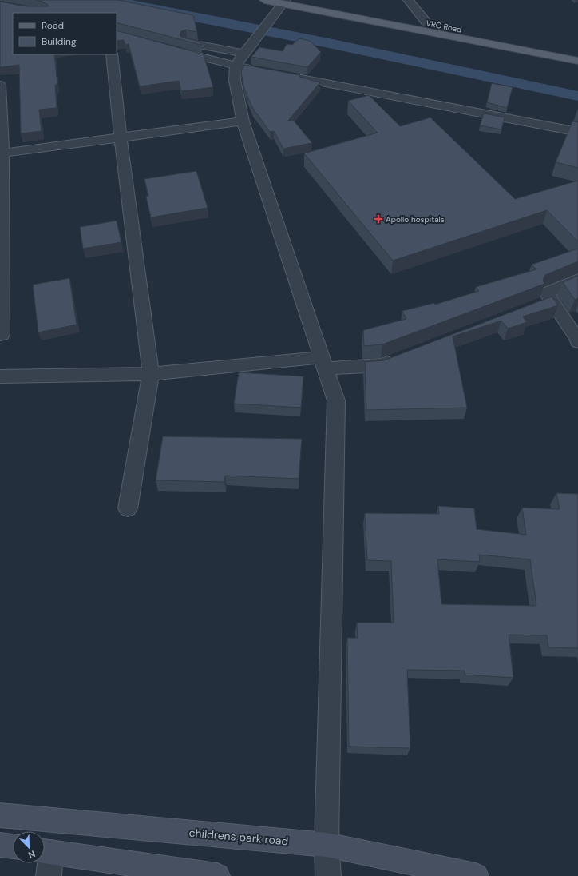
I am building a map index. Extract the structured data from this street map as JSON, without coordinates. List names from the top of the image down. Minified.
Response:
{"streets":{"main road":["VRC Road"],"street":["childrens park road"]},"places":{"health":["Apollo hospitals"]},"legend":["Road","Building"],"north":"bottom right"}
